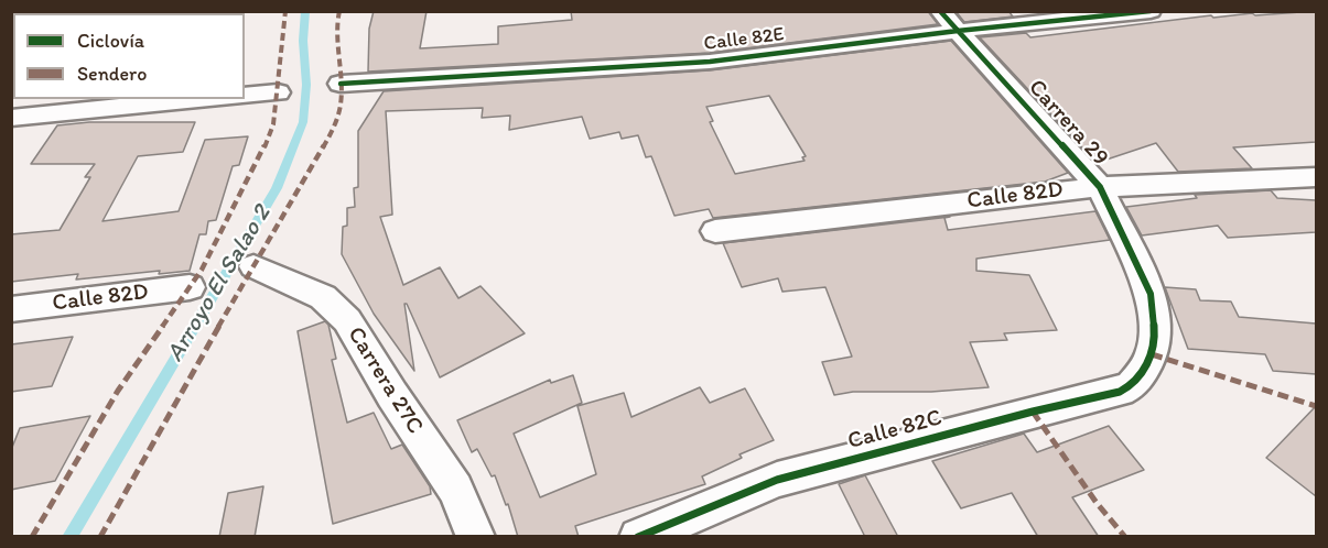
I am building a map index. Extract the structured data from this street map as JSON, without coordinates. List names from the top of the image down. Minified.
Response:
{"streets":{"street":["Calle 82E","Carrera 29","Calle 82D","Carrera 27C","Calle 82C"]},"crossings":[["Calle 82E","Carrera 29"],["Carrera 29","Calle 82D"],["Carrera 29","Calle 82C"]],"water":["Arroyo El Salao 2"],"legend":["Ciclovía","Sendero"]}
